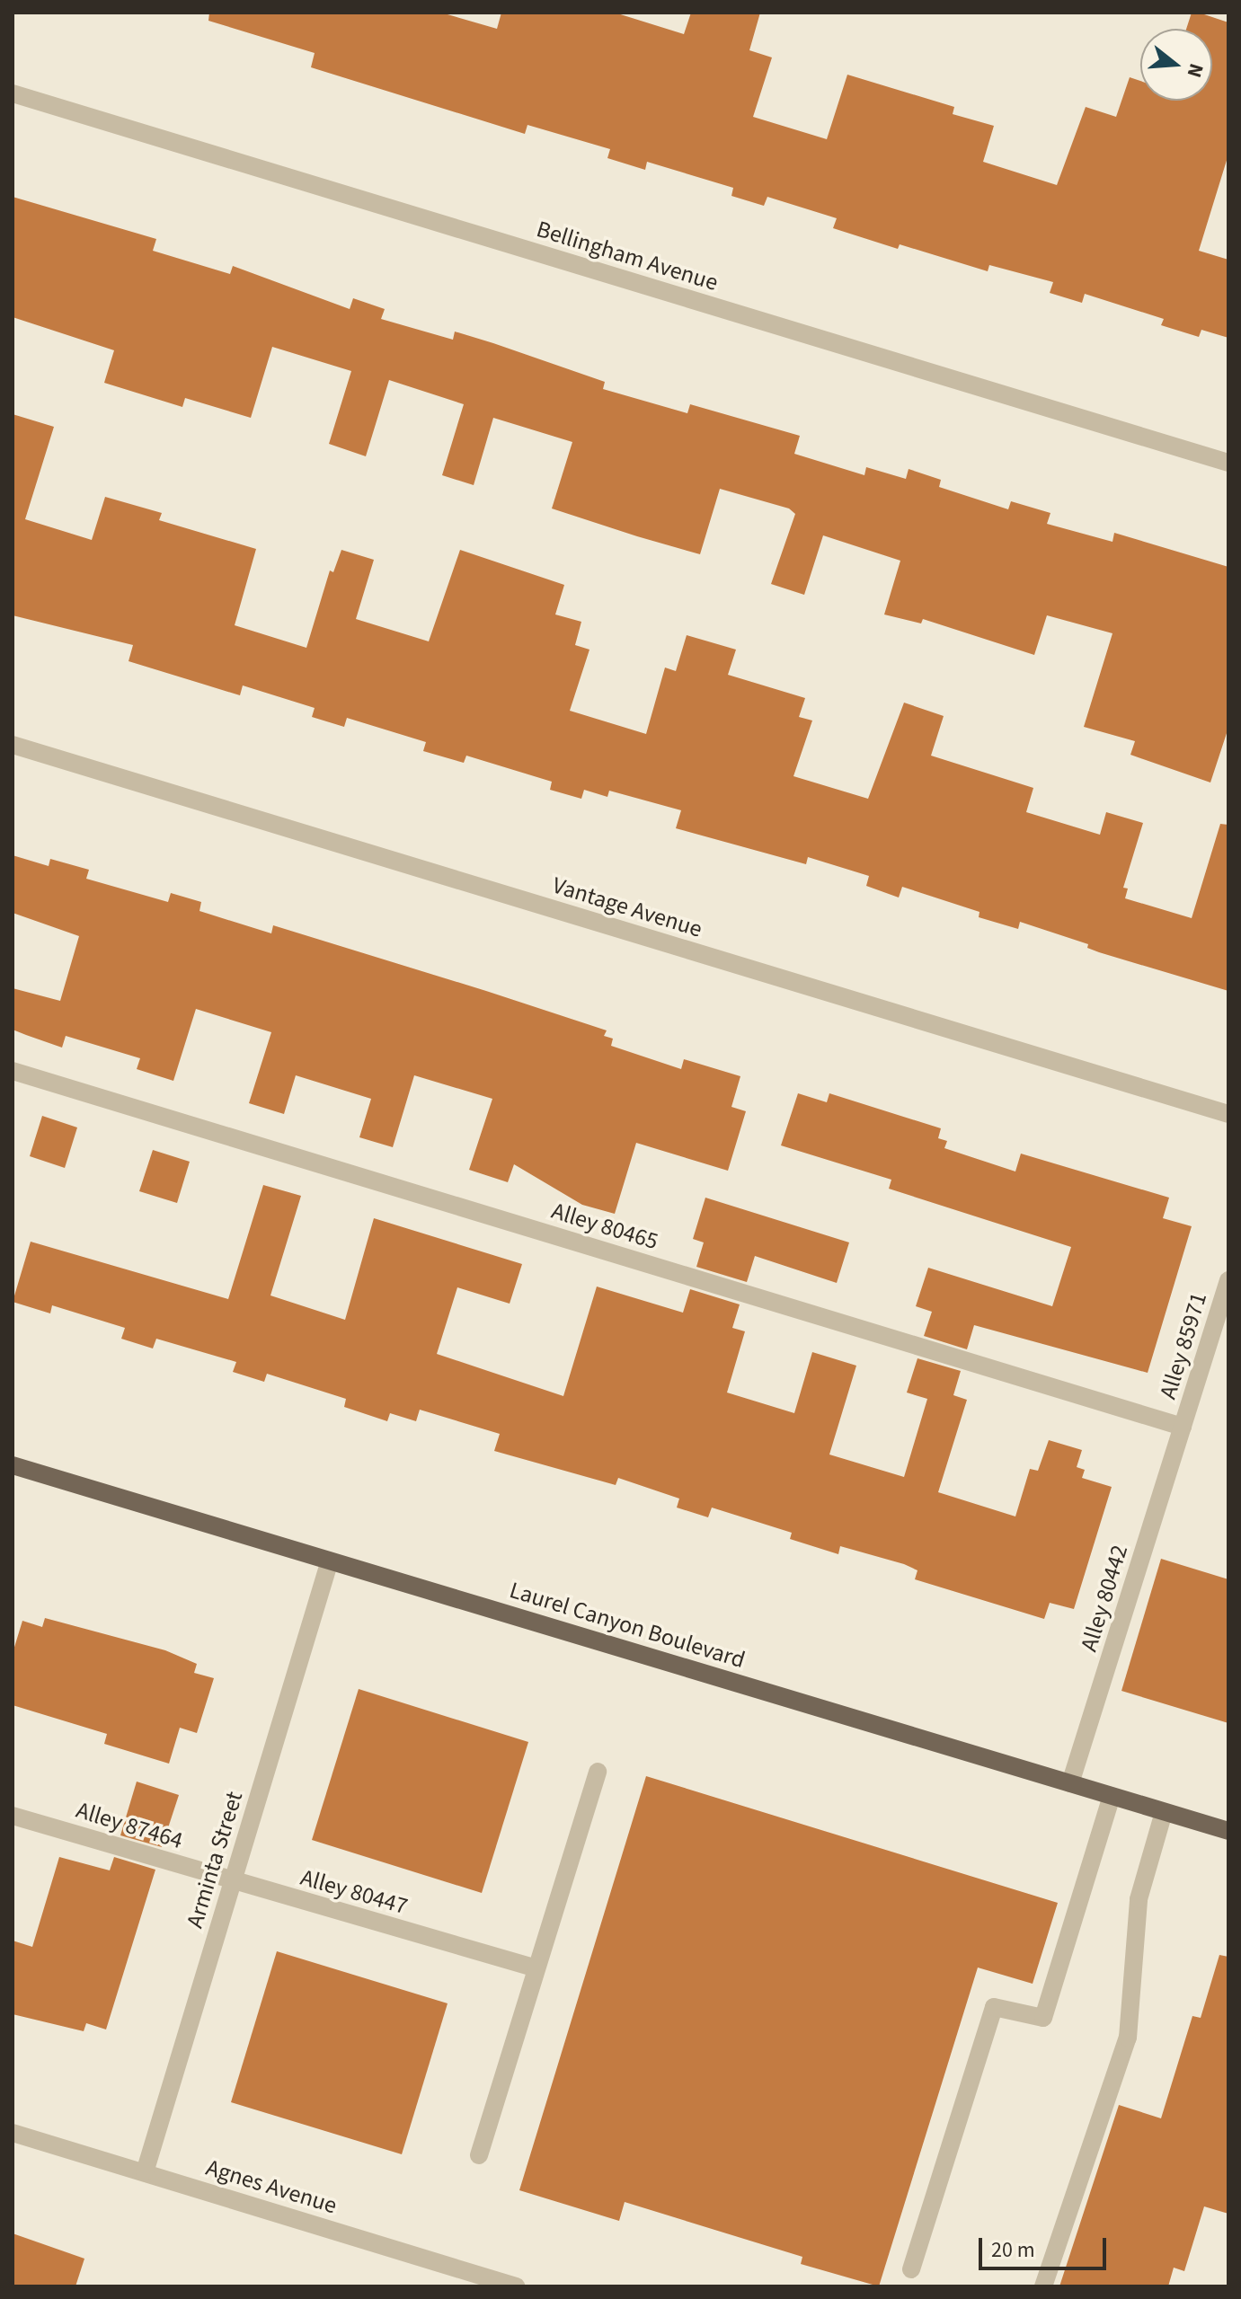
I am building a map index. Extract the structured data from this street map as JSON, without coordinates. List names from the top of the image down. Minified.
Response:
{"streets":{"main road":["Laurel Canyon Boulevard"],"street":["Bellingham Avenue","Vantage Avenue","Alley 80465","Alley 85971","Alley 80442","Alley 87464","Arminta Street","Alley 80447","Agnes Avenue"]},"crossings":[["Alley 80465","Alley 85971"],["Alley 80465","Alley 80442"],["Alley 85971","Alley 80442"],["Alley 80442","Laurel Canyon Boulevard"],["Laurel Canyon Boulevard","Arminta Street"],["Alley 87464","Arminta Street"],["Alley 87464","Alley 80447"],["Arminta Street","Alley 80447"],["Arminta Street","Agnes Avenue"]],"scale_bar":"20 m","north":"right"}
